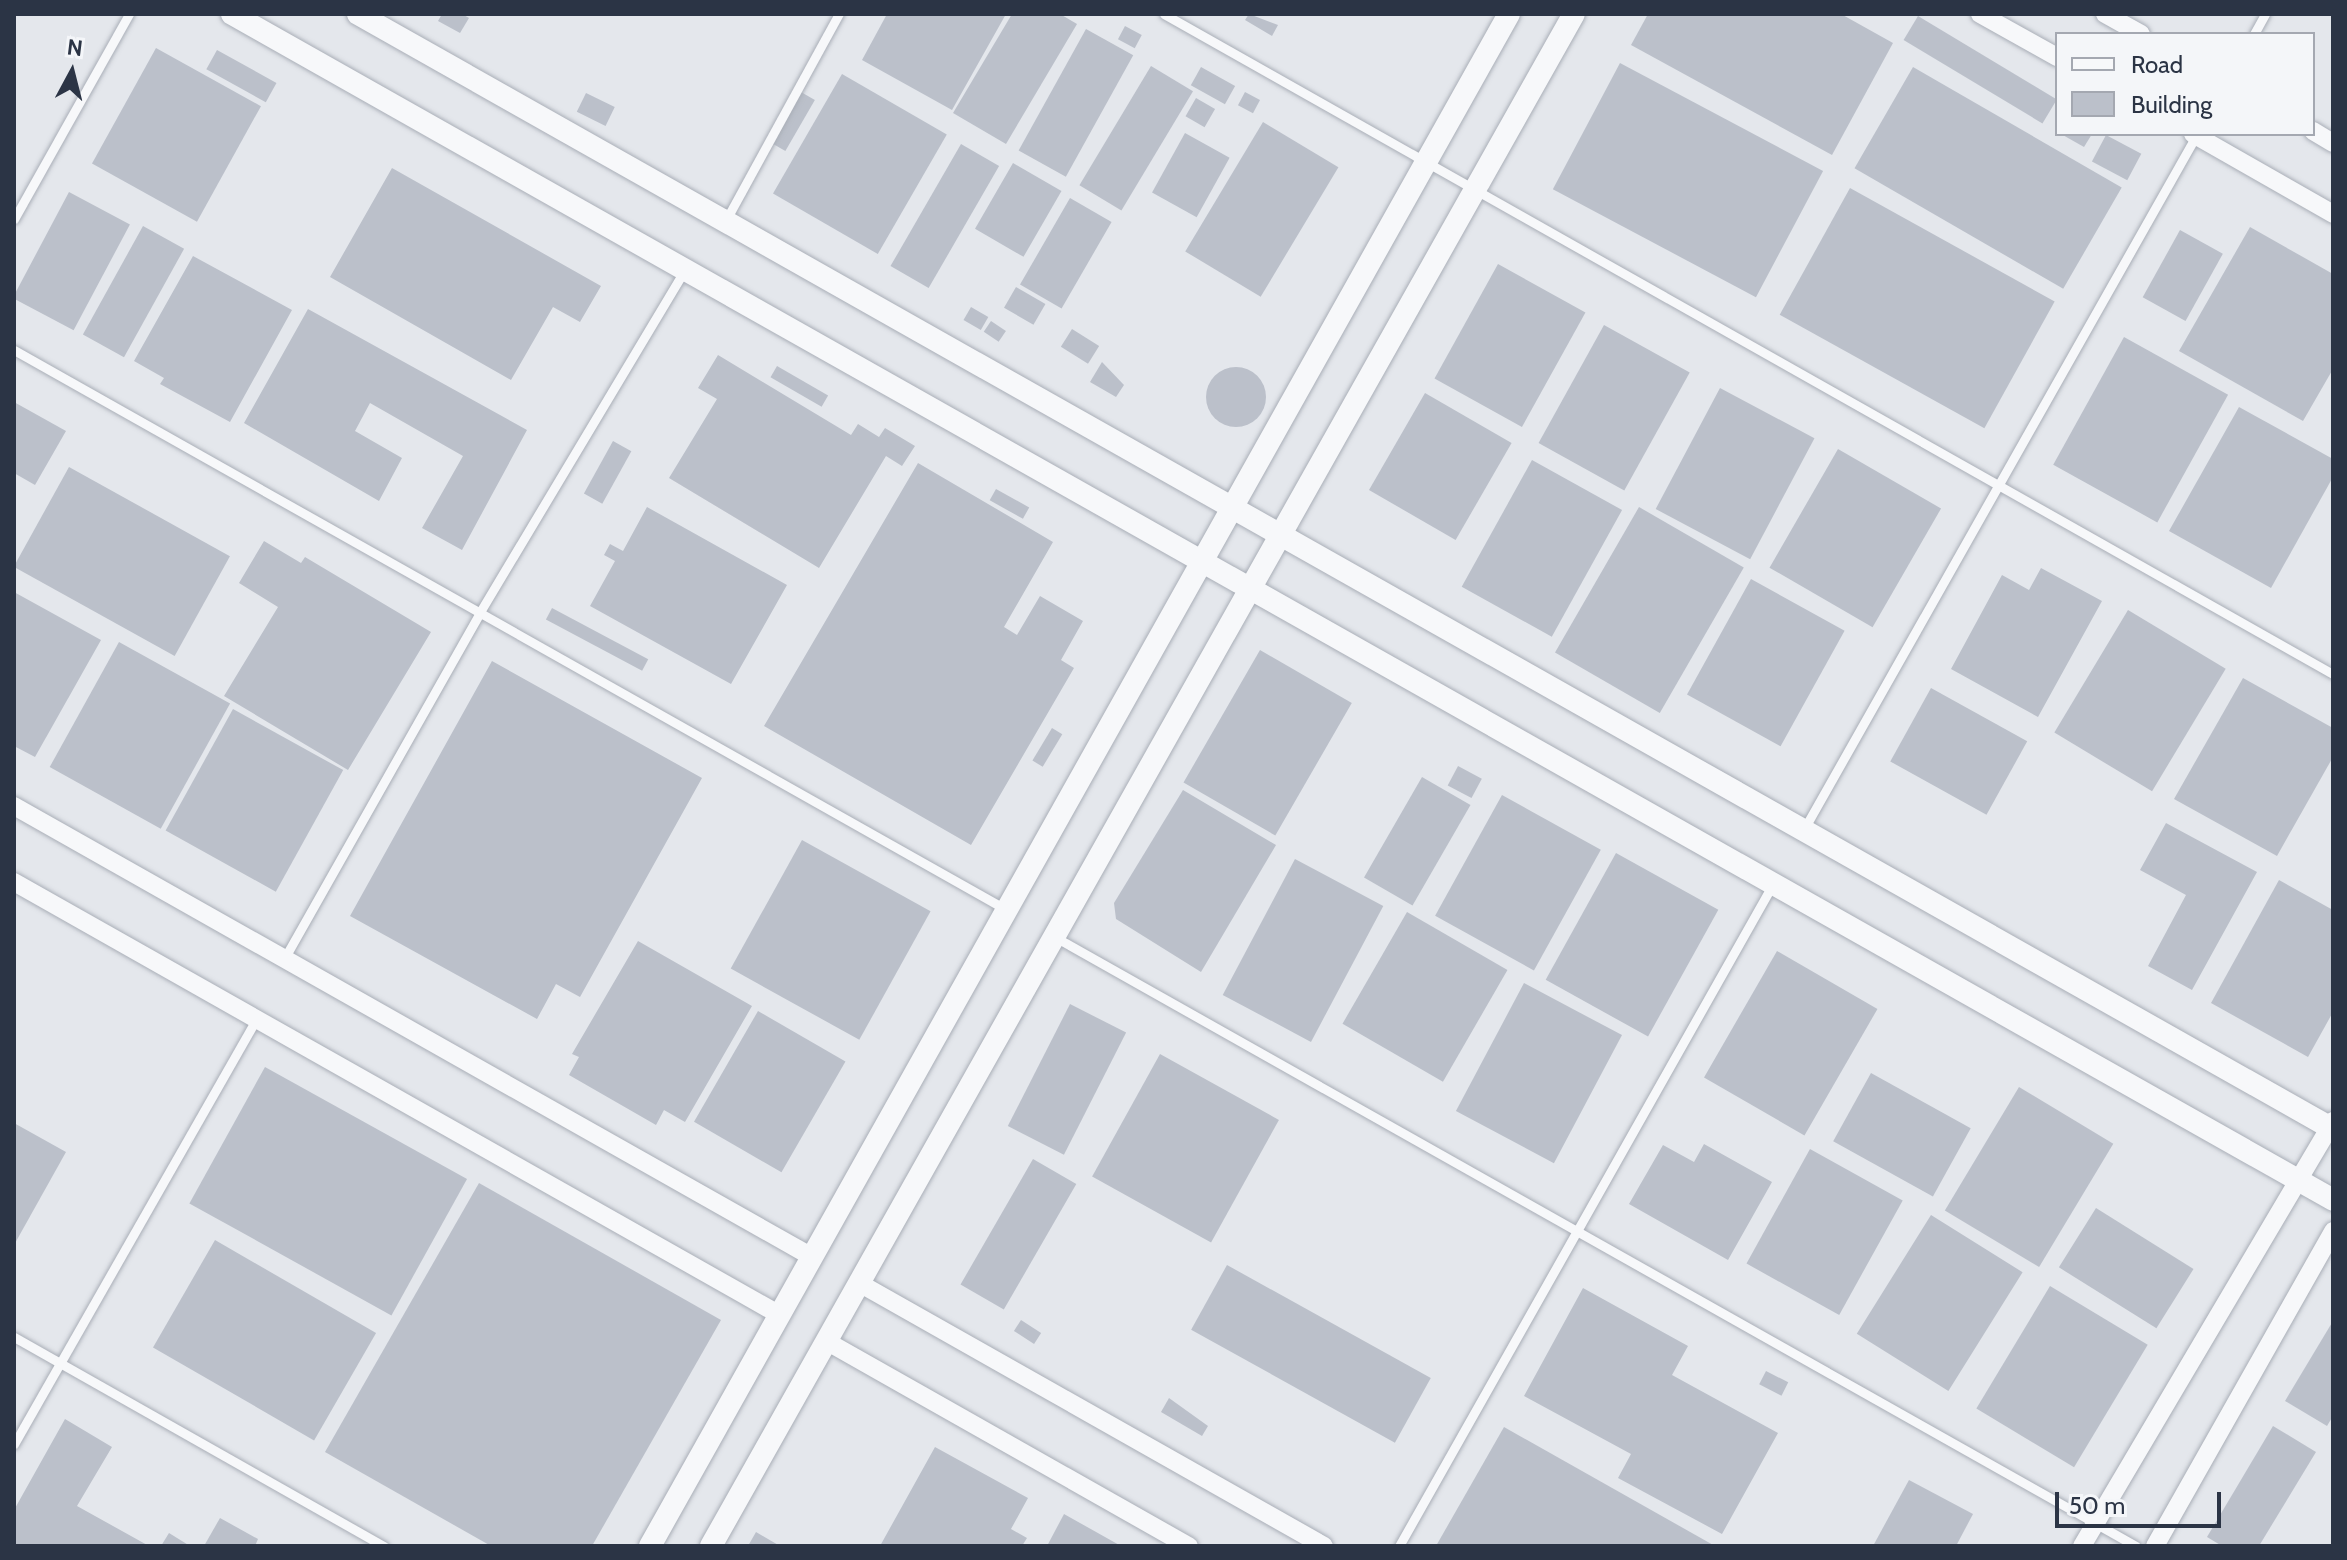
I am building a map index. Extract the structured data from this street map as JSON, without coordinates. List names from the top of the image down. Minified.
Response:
{"legend":["Road","Building"],"scale_bar":"50 m","north":"top"}
